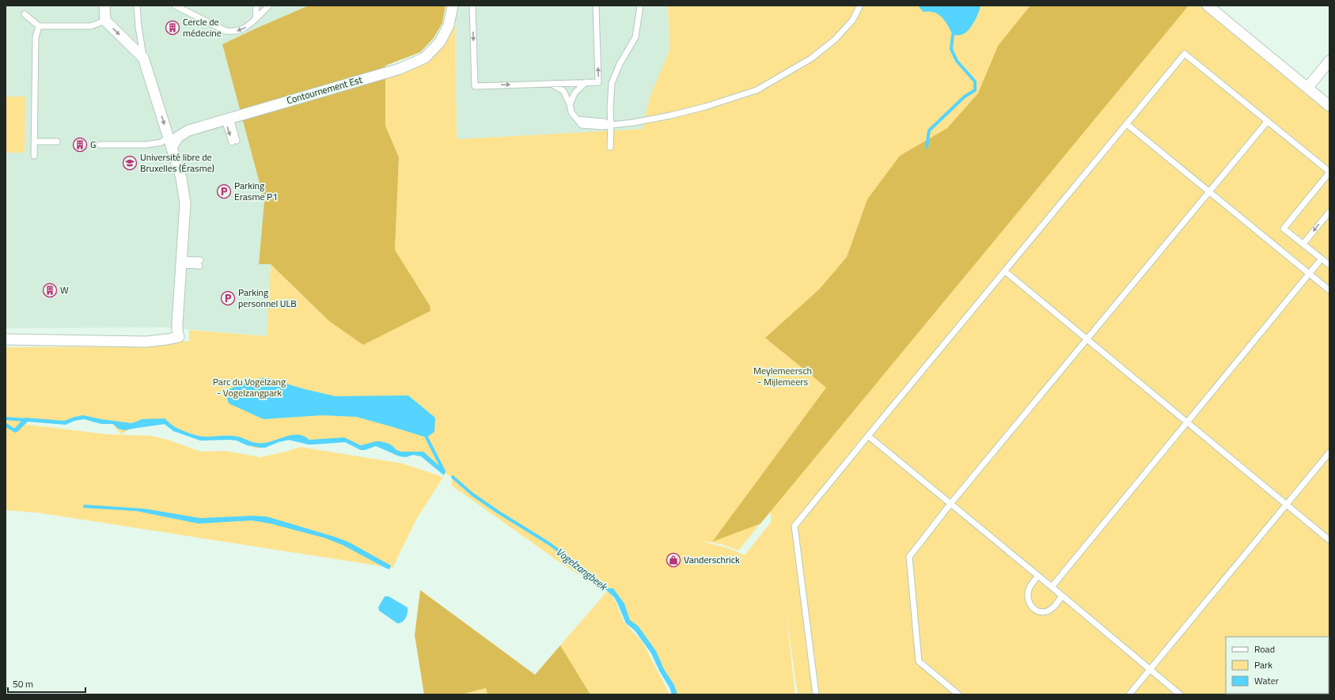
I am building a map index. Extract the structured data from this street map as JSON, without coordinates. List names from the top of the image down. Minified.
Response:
{"streets":{"street":["Contournement Est"]},"water":["Vogelzangbeek"],"parks":["Meylemeersch - Mijlemeers","Parc du Vogelzang - Vogelzangpark"],"places":{"building":["Cercle de médecine","G","W"],"school or university":["Université libre de Bruxelles (Érasme)"],"parking":["Parking Erasme P1","Parking personnel ULB"],"shop":["Vanderschrick"]},"legend":["Road","Park","Water"],"scale_bar":"50 m"}
